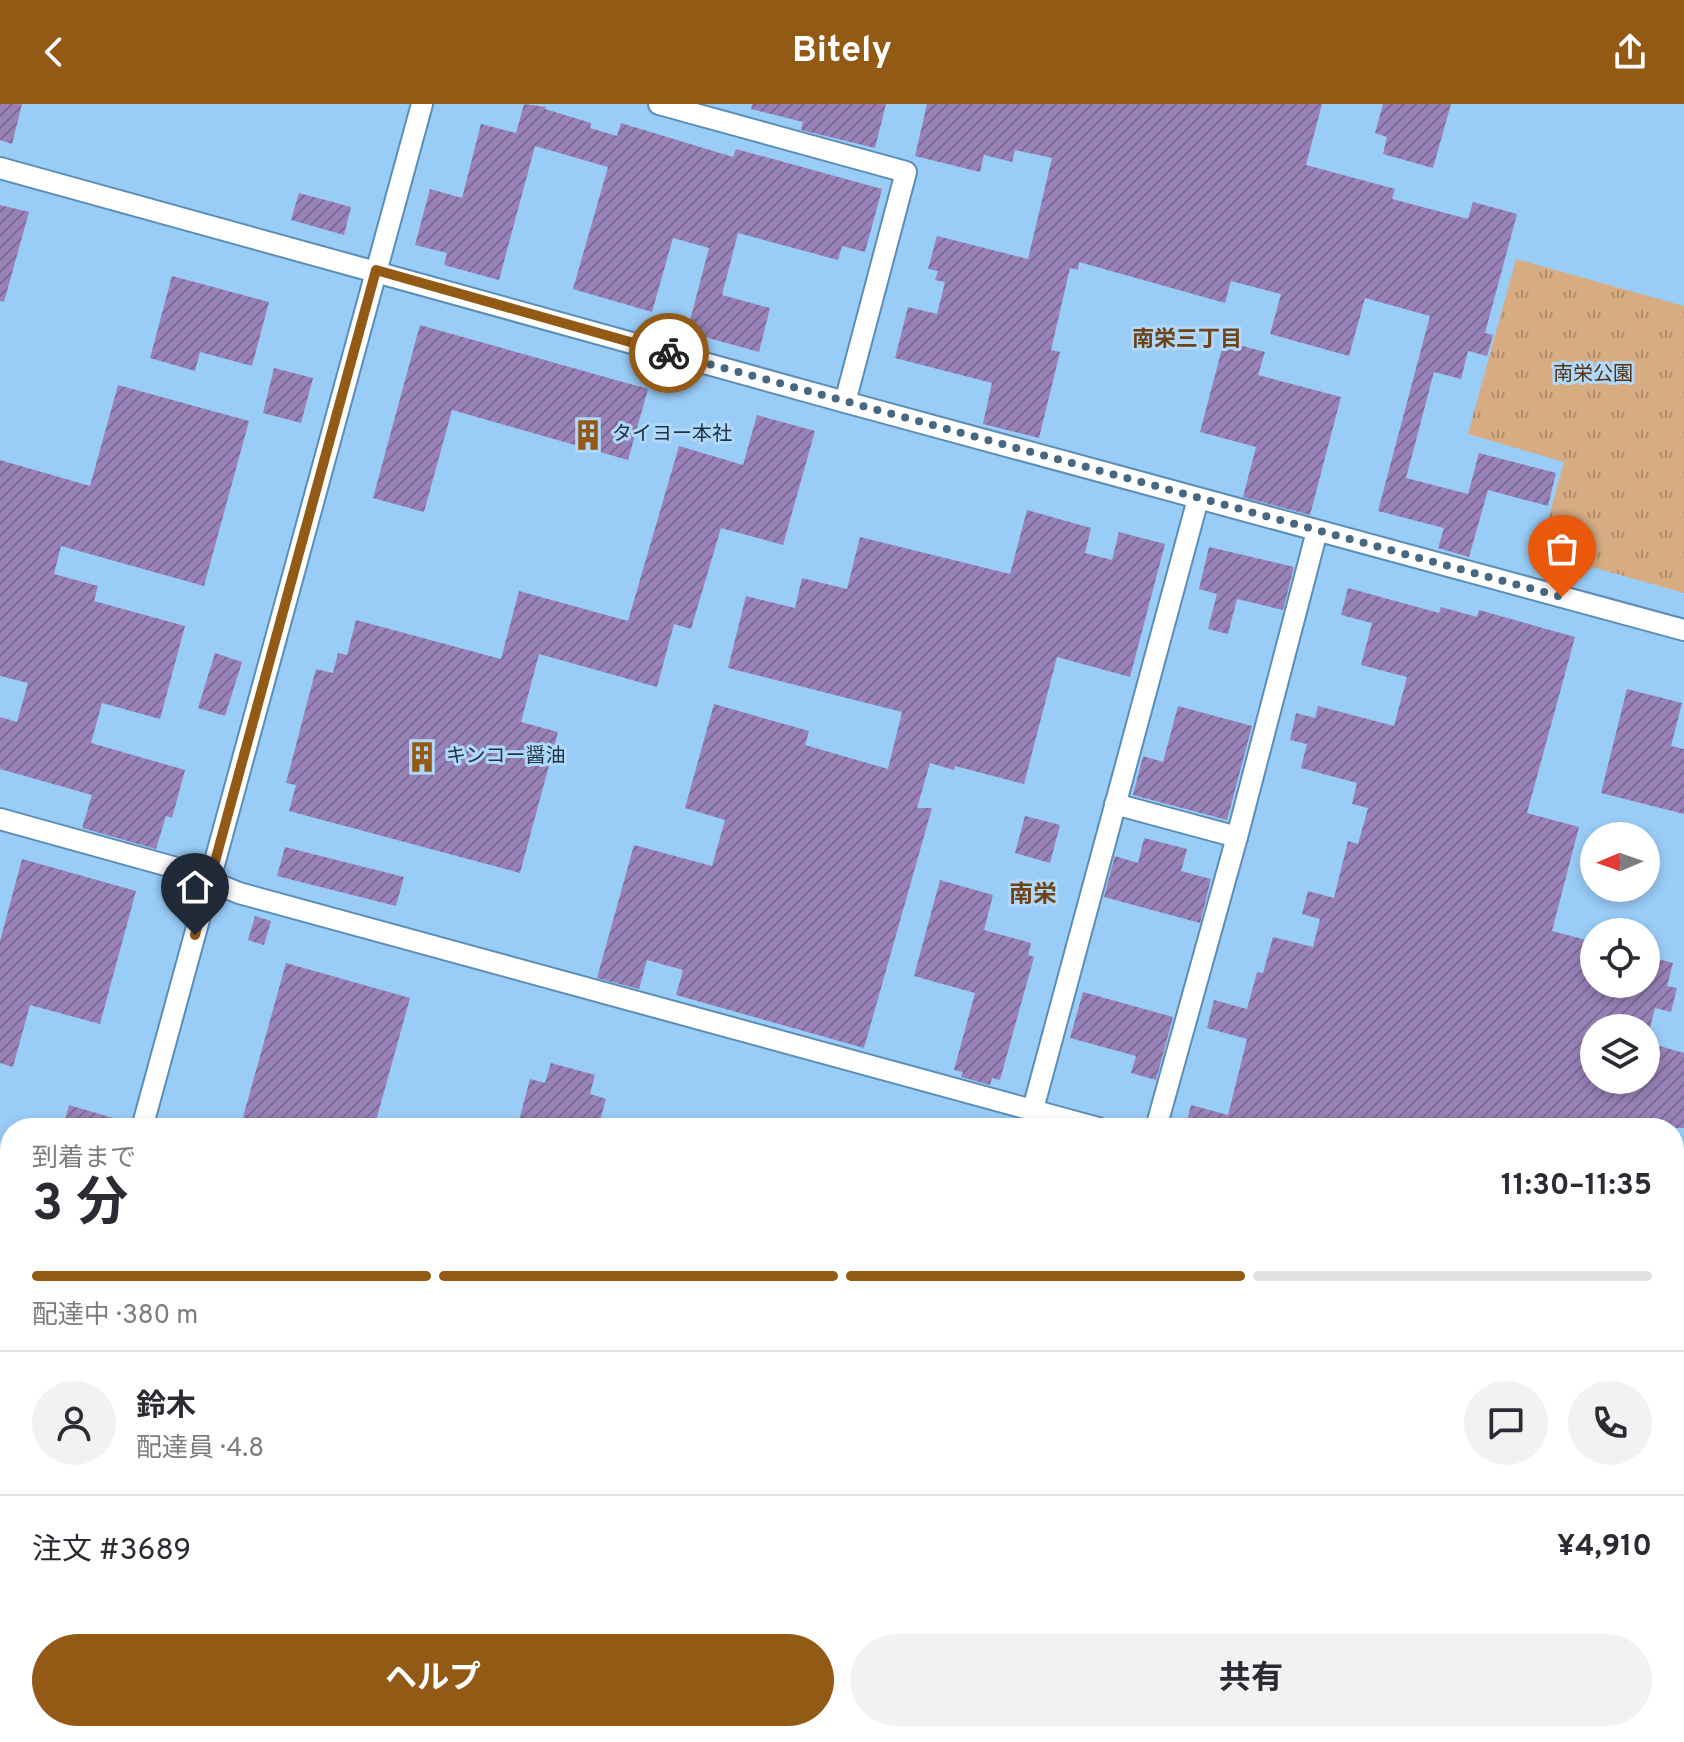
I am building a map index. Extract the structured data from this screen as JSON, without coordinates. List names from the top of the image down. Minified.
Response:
{"districts":["南栄三丁目","南栄"],"parks":["南栄公園"],"places":{"building":["タイヨー本社","キンコー醤油"]},"north":"left","page":{"header":"Bitely","heading":["3 分","到着まで","11:30–11:35"],"panel":["鈴木","配達員 · 4.8","注文 #3689","¥4,910"],"bar":"配達中 · 380 m","buttons":["ヘルプ","共有"]}}
